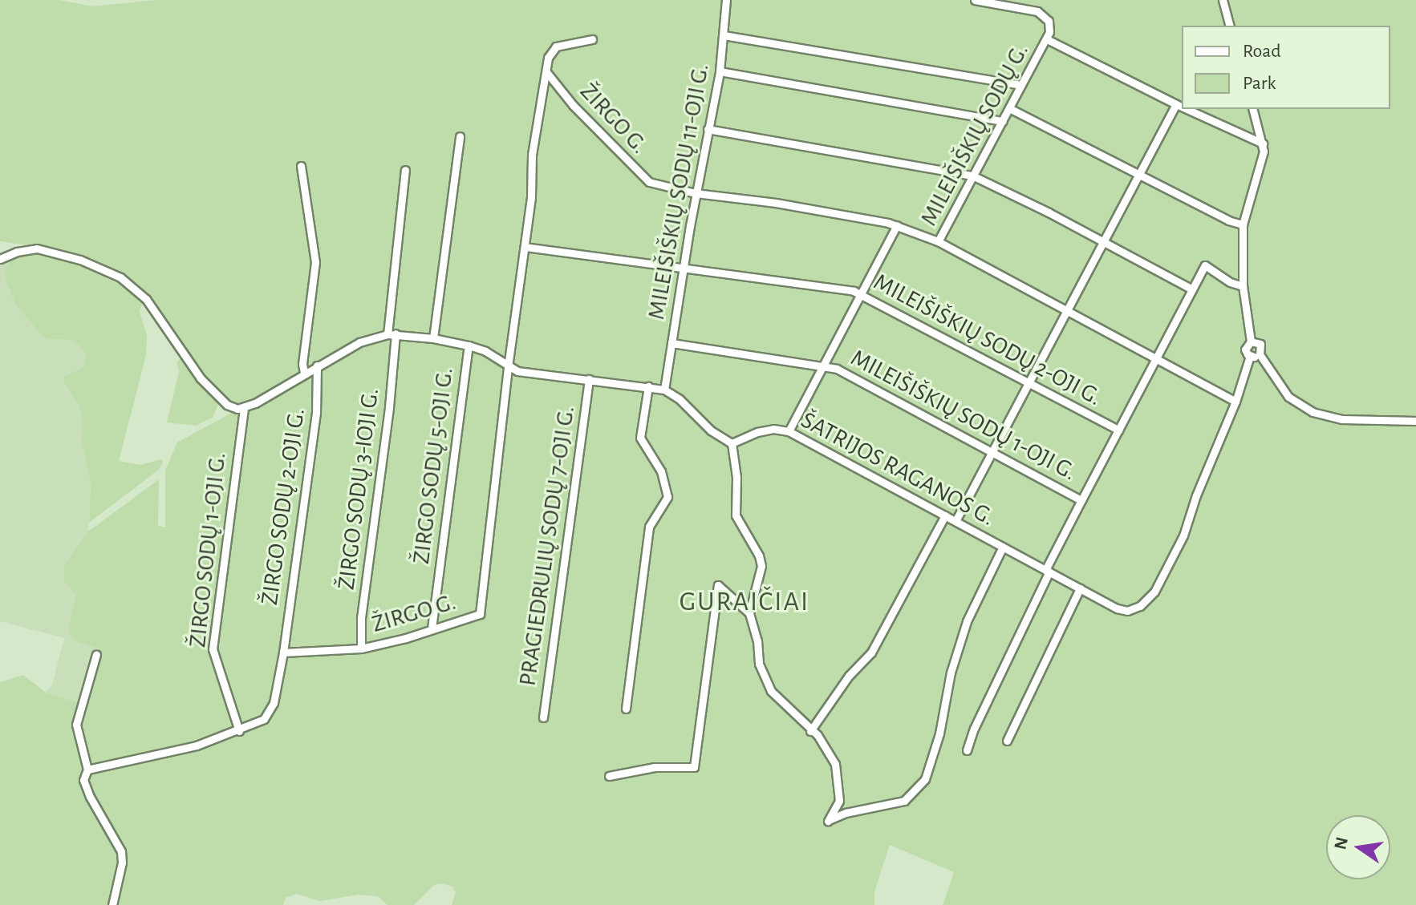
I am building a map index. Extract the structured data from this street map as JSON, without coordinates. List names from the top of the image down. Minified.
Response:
{"streets":{"street":["ŽIRGO G.","MILEIŠIŠKIŲ SODŲ G.","MILEIŠIŠKIŲ SODŲ 11-OJI G.","MILEIŠIŠKIŲ SODŲ 2-OJI G.","MILEIŠIŠKIŲ SODŲ 1-OJI G.","ŽIRGO SODŲ 5-OJI G.","ŠATRIJOS RAGANOS G.","ŽIRGO SODŲ 3-IOJI G.","ŽIRGO SODŲ 2-OJI G.","PRAGIEDRULIŲ SODŲ 7-OJI G.","ŽIRGO SODŲ 1-OJI G."]},"crossings":[["ŽIRGO G.","MILEIŠIŠKIŲ SODŲ G."],["ŽIRGO G.","MILEIŠIŠKIŲ SODŲ 11-OJI G."],["ŽIRGO G.","ŽIRGO SODŲ 5-OJI G."],["ŽIRGO G.","ŽIRGO SODŲ 3-IOJI G."],["ŽIRGO G.","ŽIRGO SODŲ 2-OJI G."],["MILEIŠIŠKIŲ SODŲ G.","MILEIŠIŠKIŲ SODŲ 1-OJI G."],["MILEIŠIŠKIŲ SODŲ G.","ŠATRIJOS RAGANOS G."],["MILEIŠIŠKIŲ SODŲ 11-OJI G.","MILEIŠIŠKIŲ SODŲ 2-OJI G."],["MILEIŠIŠKIŲ SODŲ 11-OJI G.","MILEIŠIŠKIŲ SODŲ 1-OJI G."],["MILEIŠIŠKIŲ SODŲ 2-OJI G.","MILEIŠIŠKIŲ SODŲ 1-OJI G."]],"districts":["GURAIČIAI"],"legend":["Road","Park"],"north":"left"}
